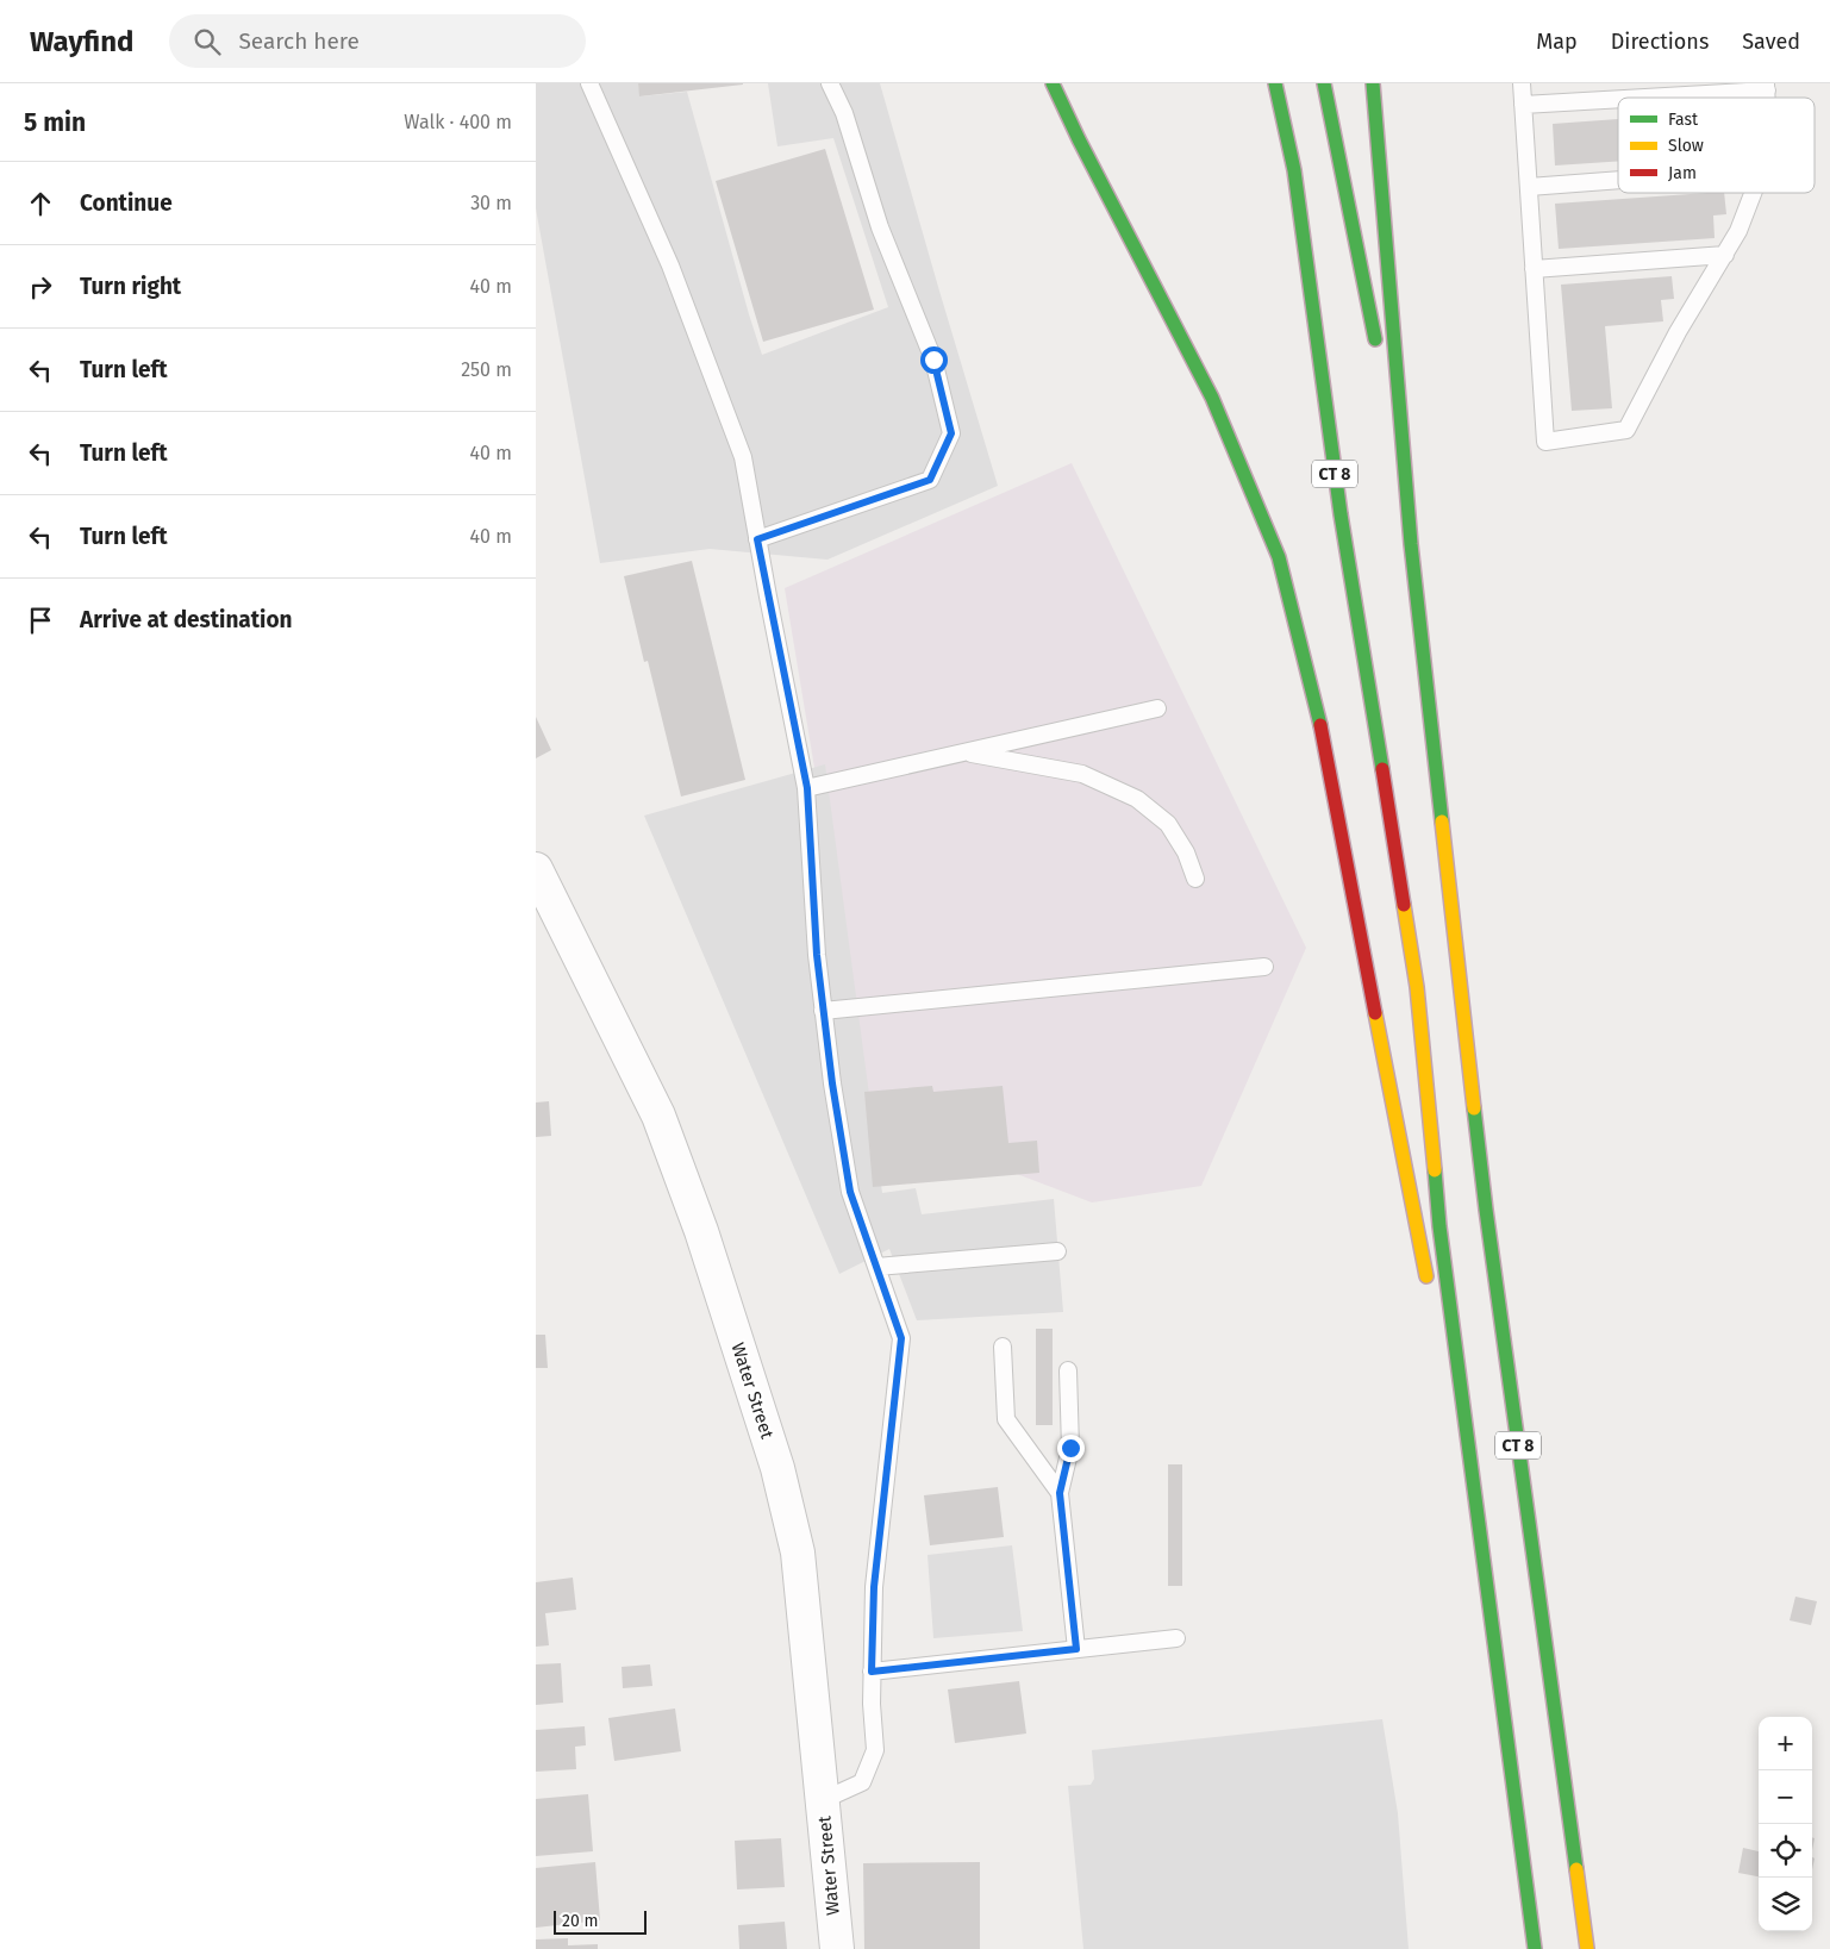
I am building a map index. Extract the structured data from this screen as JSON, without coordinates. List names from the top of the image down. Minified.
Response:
{"streets":{"highway":["CT 8"],"street":["Water Street"]},"legend":["Fast","Slow","Jam"],"scale_bar":"20 m","page":{"header":"Wayfind","search":"Search here","nav":["Map","Directions","Saved"],"heading":["5 min","Walk · 400 m"],"list":[["Continue","30 m"],["Turn right","40 m"],["Turn left","250 m"],["Turn left","40 m"],["Turn left","40 m"],"Arrive at destination"],"map_buttons":["+","−"],"scale":"20 m"}}
